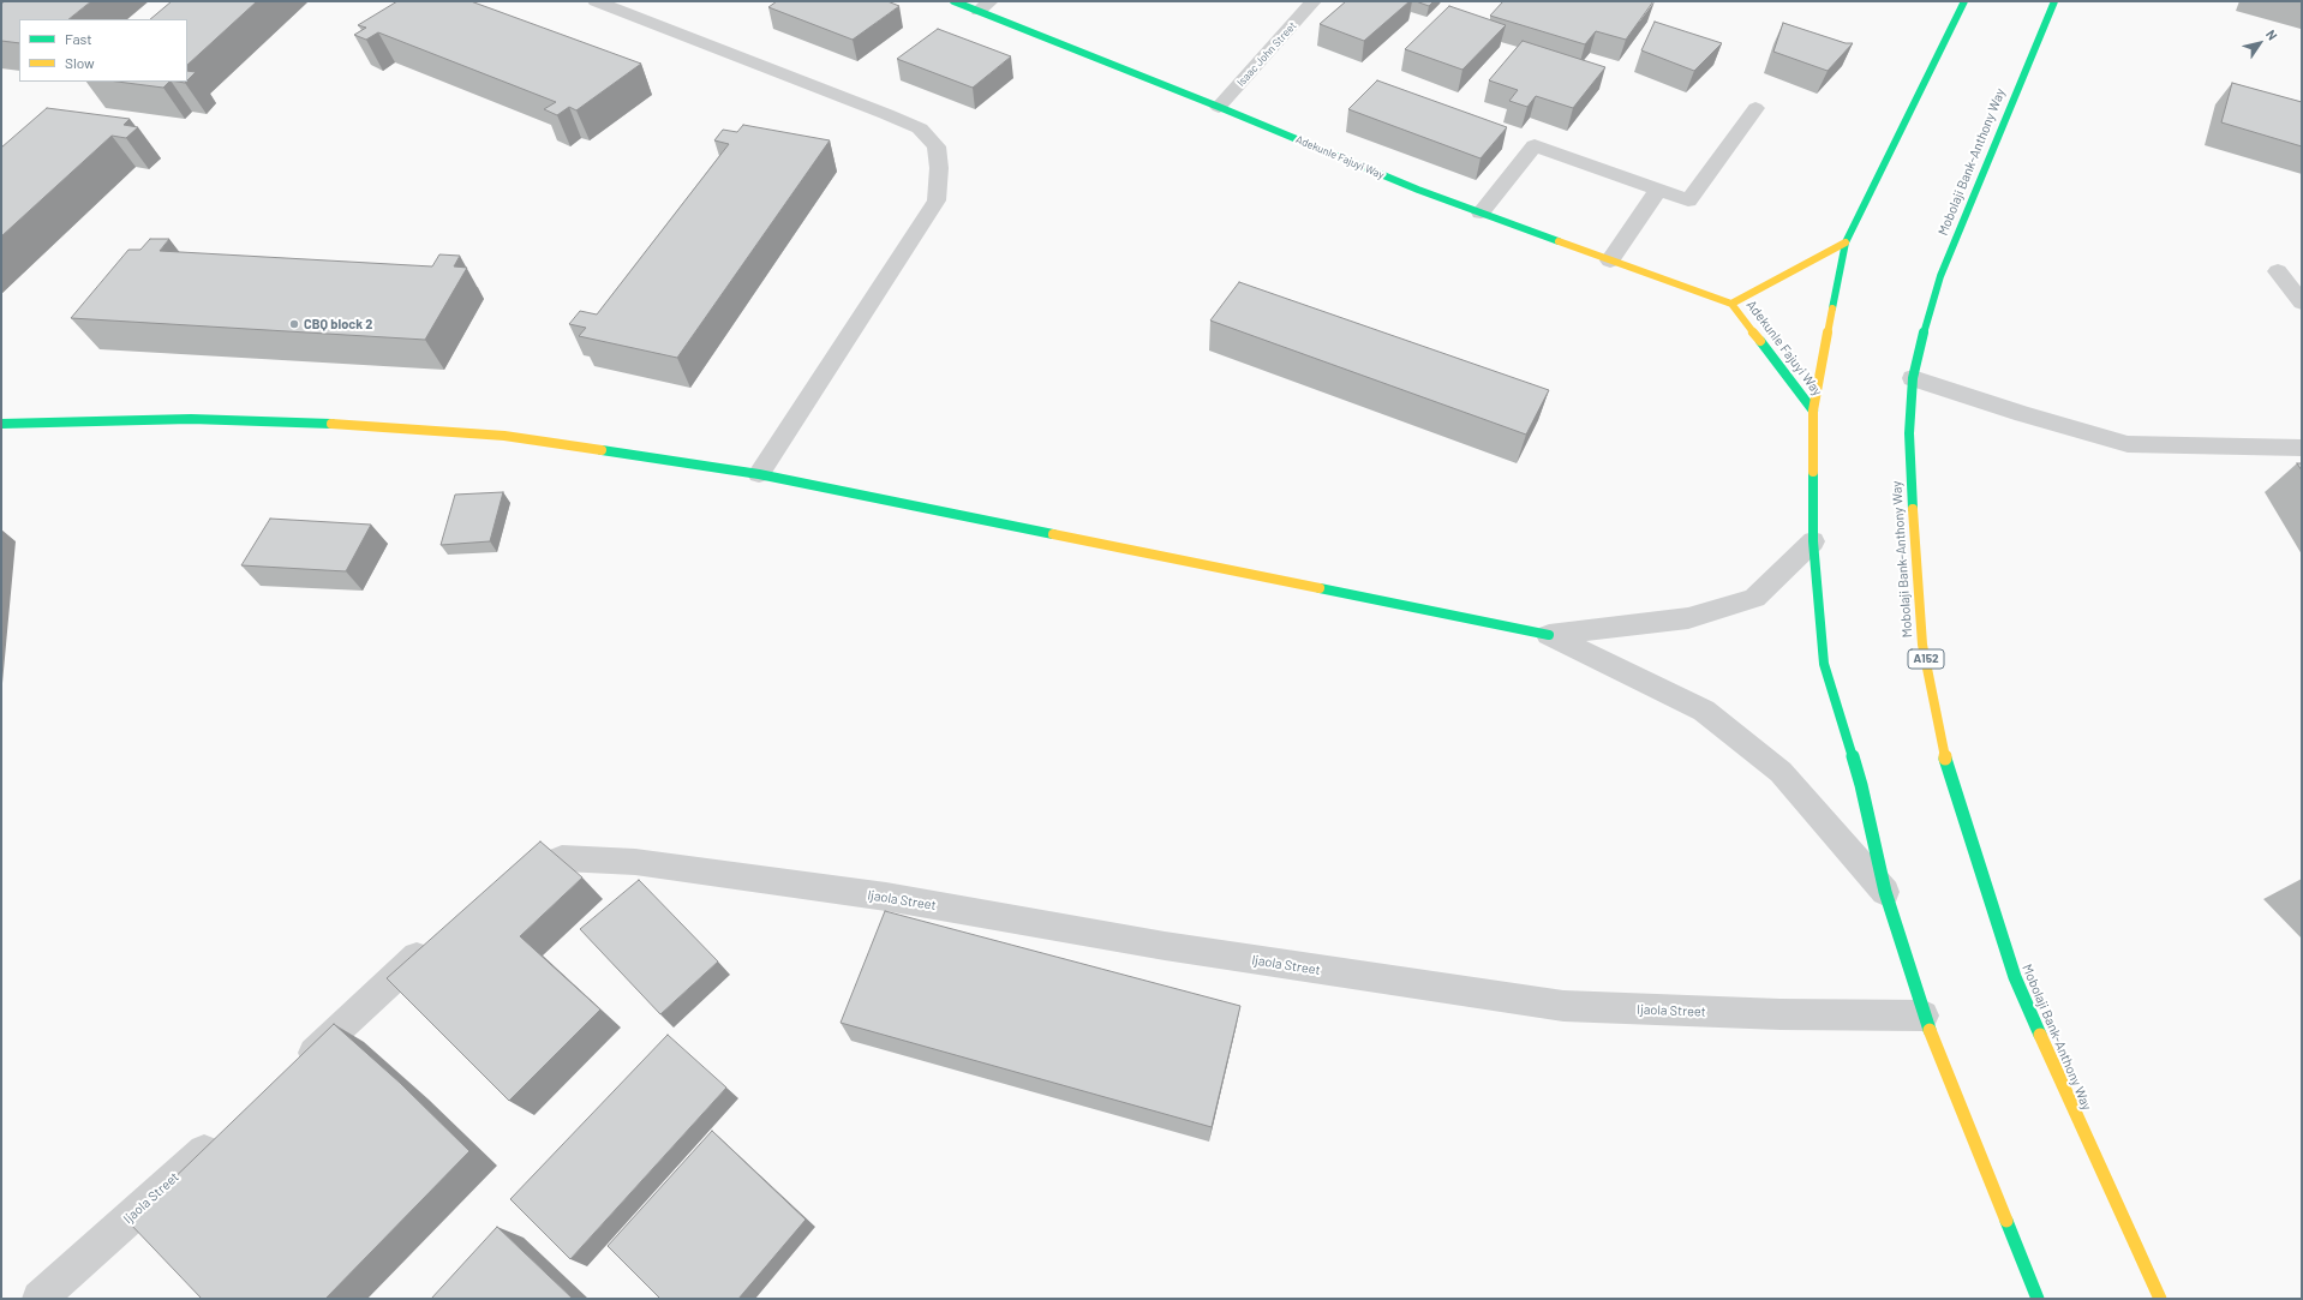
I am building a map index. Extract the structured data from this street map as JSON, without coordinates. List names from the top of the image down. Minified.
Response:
{"streets":{"main road":["Adekunle Fajuyi Way","Mobolaji Bank-Anthony Way","A152"],"street":["Isaac John Street","Ijaola Street"]},"crossings":[["Isaac John Street","Adekunle Fajuyi Way"]],"places":["CBQ block 2"],"legend":["Fast","Slow"],"north":"top right"}
